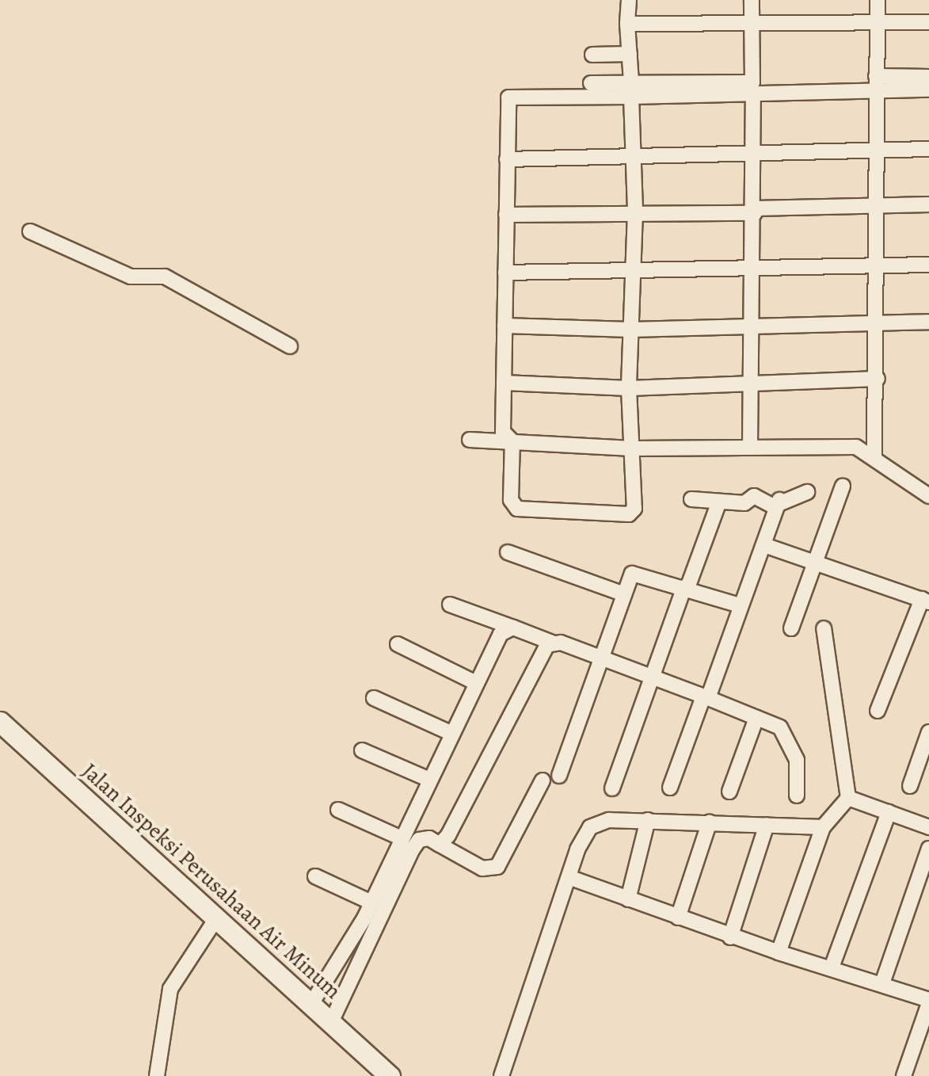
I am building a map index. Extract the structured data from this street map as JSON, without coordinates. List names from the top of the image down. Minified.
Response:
{"streets":{"street":["Jalan Inspeksi Perusahaan Air Minum"]}}
